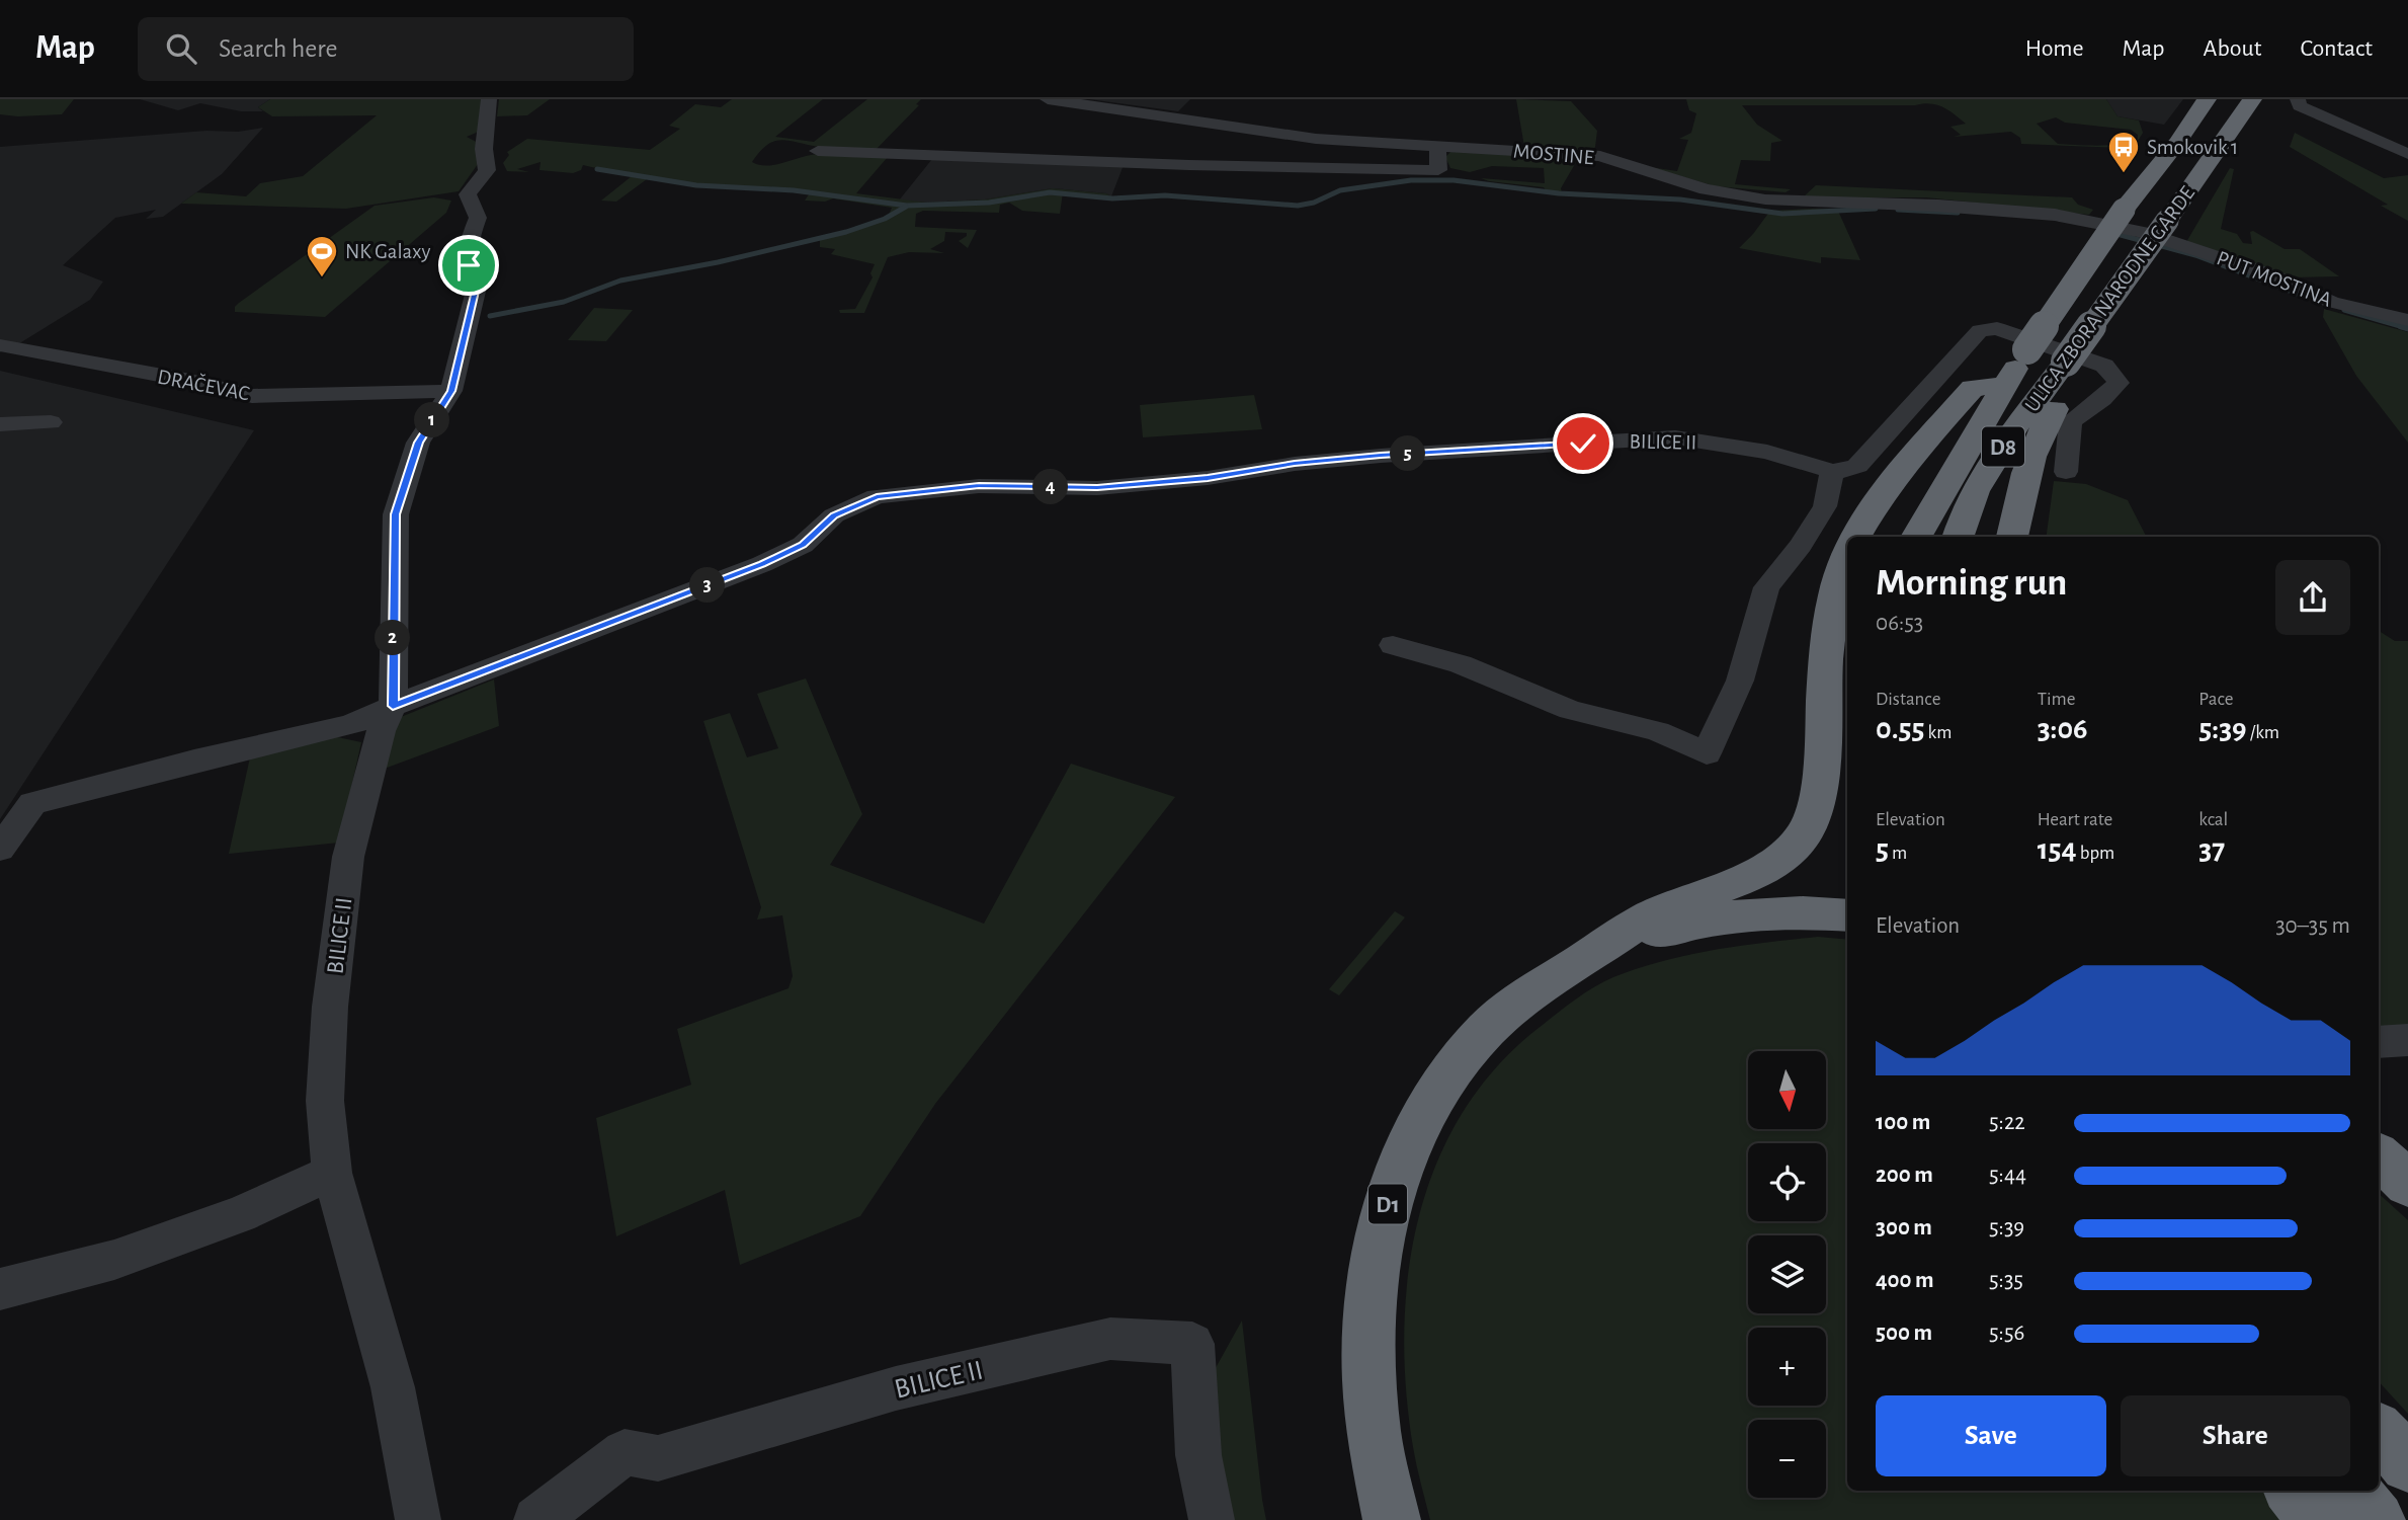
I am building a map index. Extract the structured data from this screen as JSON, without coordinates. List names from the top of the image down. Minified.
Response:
{"streets":{"highway":["ULICA ZBORA NARODNE GARDE","D8","D1"],"street":["MOSTINE","PUT MOSTINA","DRAČEVAC","BILICE II"]},"crossings":[["MOSTINE","PUT MOSTINA"],["DRAČEVAC","BILICE II"]],"places":{"bus stop":["Smokovik 1"],"sports":["NK Galaxy"]},"north":"bottom","page":{"header":"Map","search":"Search here","nav":["Home","Map","About","Contact"],"pins":["1","5","4","3","2"],"heading":["Morning run","06:53"],"stats":[["Distance","0.55 km"],["Time","3:06"],["Pace","5:39 /km"],["Elevation","5 m"],["Heart rate","154 bpm"],["kcal","37"]],"chart":["Elevation","30–35 m"],"map_buttons":["+","−"],"list":[{"name":"100 m","note":"5:22"},{"name":"200 m","note":"5:44"},{"name":"300 m","note":"5:39"},{"name":"400 m","note":"5:35"},{"name":"500 m","note":"5:56"}],"buttons":["Save","Share"]}}
